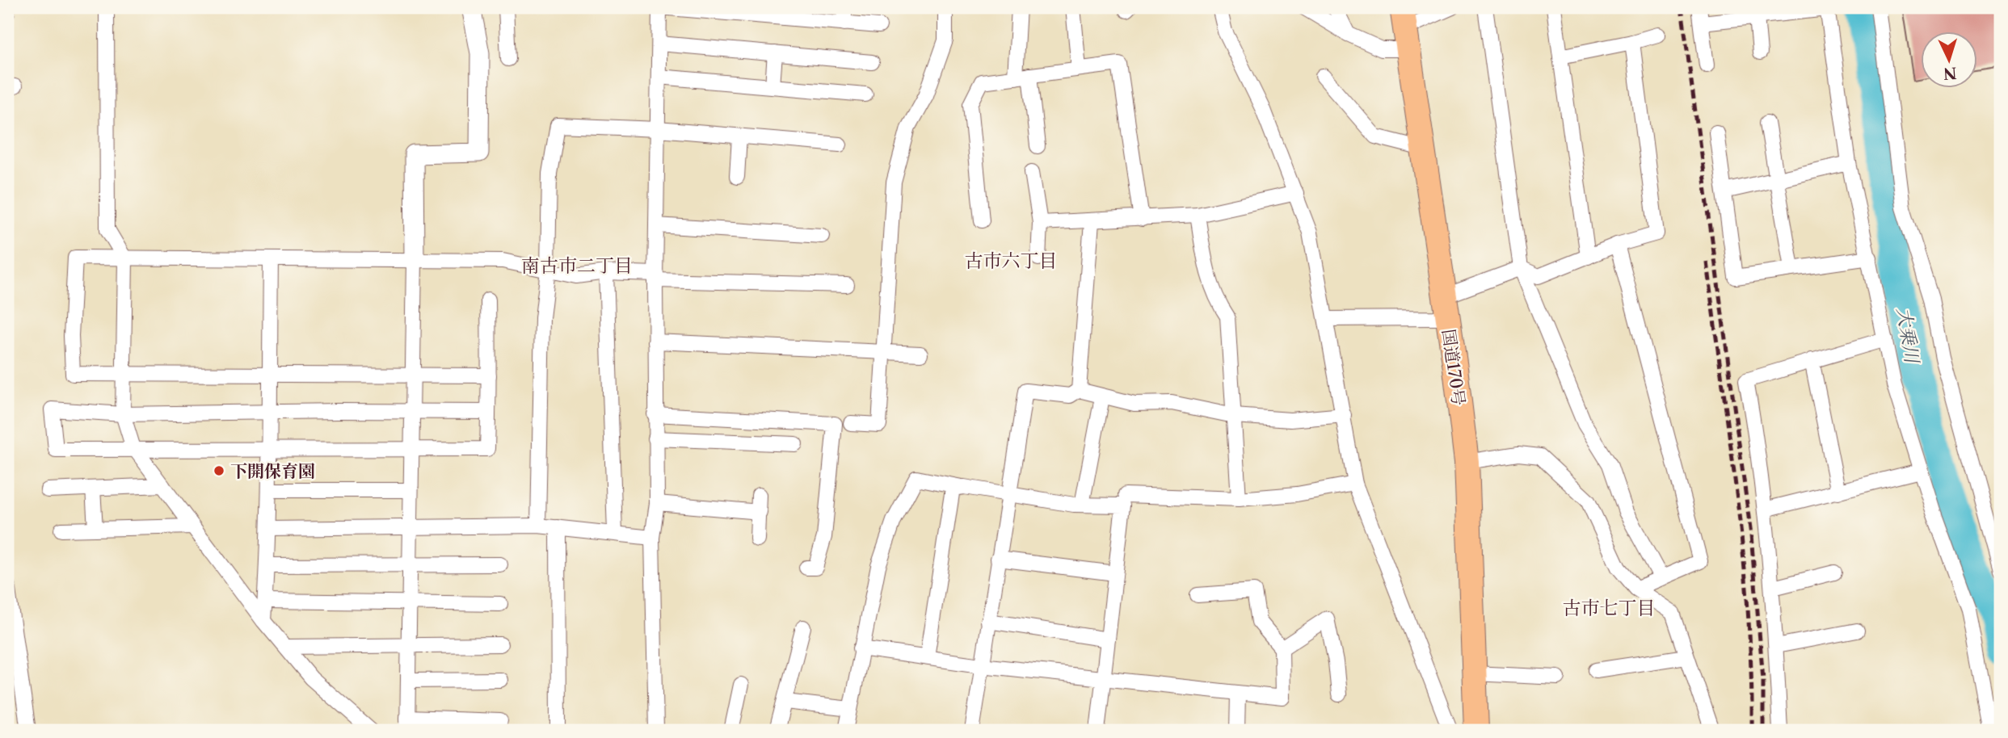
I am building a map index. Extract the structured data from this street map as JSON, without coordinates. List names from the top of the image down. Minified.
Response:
{"streets":{"highway":["国道170号"]},"districts":["古市六丁目","南古市二丁目","古市七丁目"],"water":["大乗川"],"places":["下開保育園"],"north":"bottom"}
